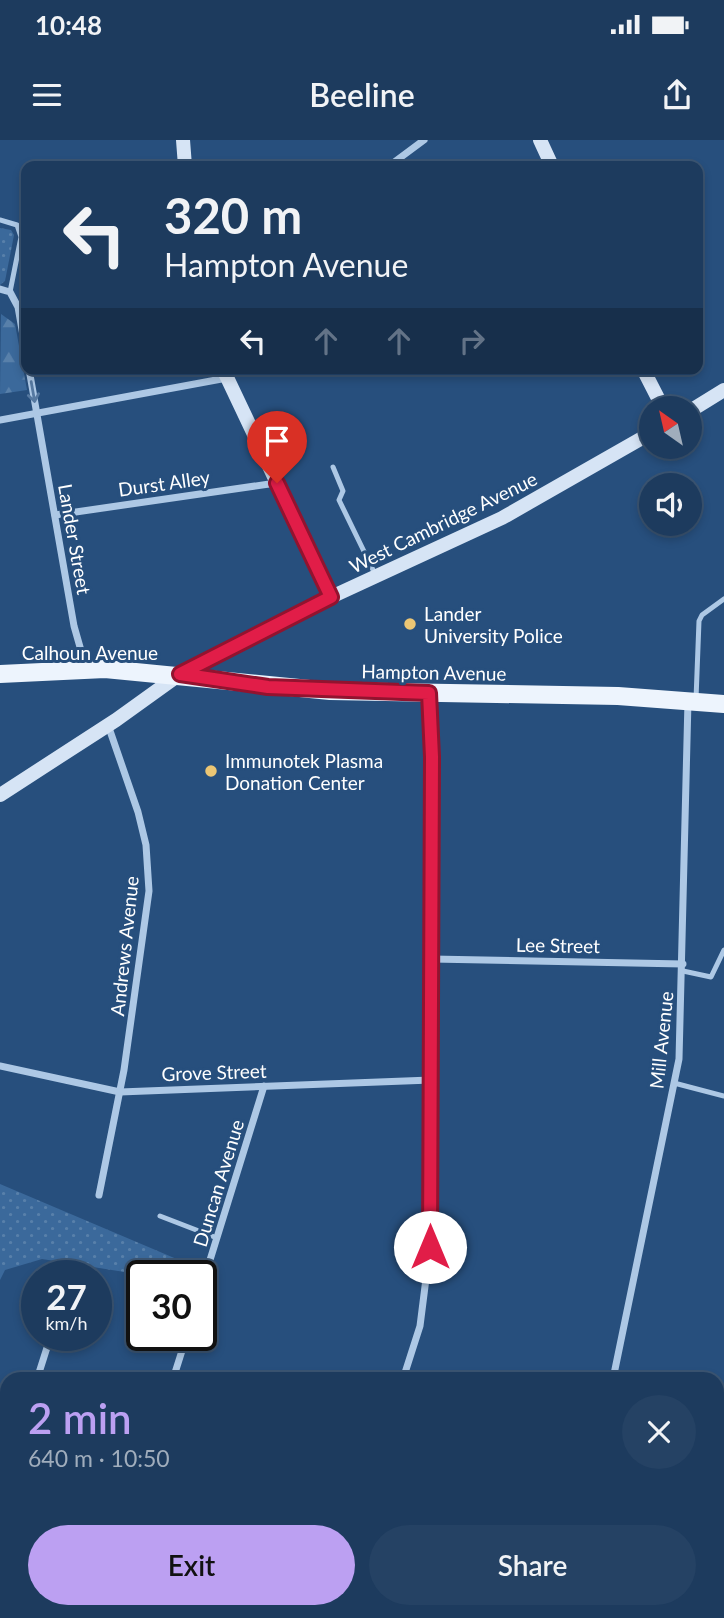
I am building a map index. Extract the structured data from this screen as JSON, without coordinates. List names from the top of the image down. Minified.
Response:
{"streets":{"main road":["West Cambridge Avenue","Calhoun Avenue","Hampton Avenue"],"street":["Durst Alley","Lander Street","Lee Street","Andrews Avenue","Mill Avenue","Grove Street","Duncan Avenue"]},"crossings":[["Durst Alley","Lander Street"],["West Cambridge Avenue","Calhoun Avenue"],["West Cambridge Avenue","Hampton Avenue"],["West Cambridge Avenue","Andrews Avenue"],["Lander Street","Calhoun Avenue"],["Calhoun Avenue","Hampton Avenue"],["Hampton Avenue","Mill Avenue"],["Lee Street","Mill Avenue"],["Andrews Avenue","Grove Street"],["Grove Street","Duncan Avenue"]],"places":["Lander University Police","Immunotek Plasma Donation Center"],"north":"top left","page":{"status":"10:48","header":"Beeline","turn":["320 m","Hampton Avenue"],"speed":"27 km/h","limit":"30","heading":["2 min","640 m · 10:50"],"buttons":["Exit","Share"]}}
